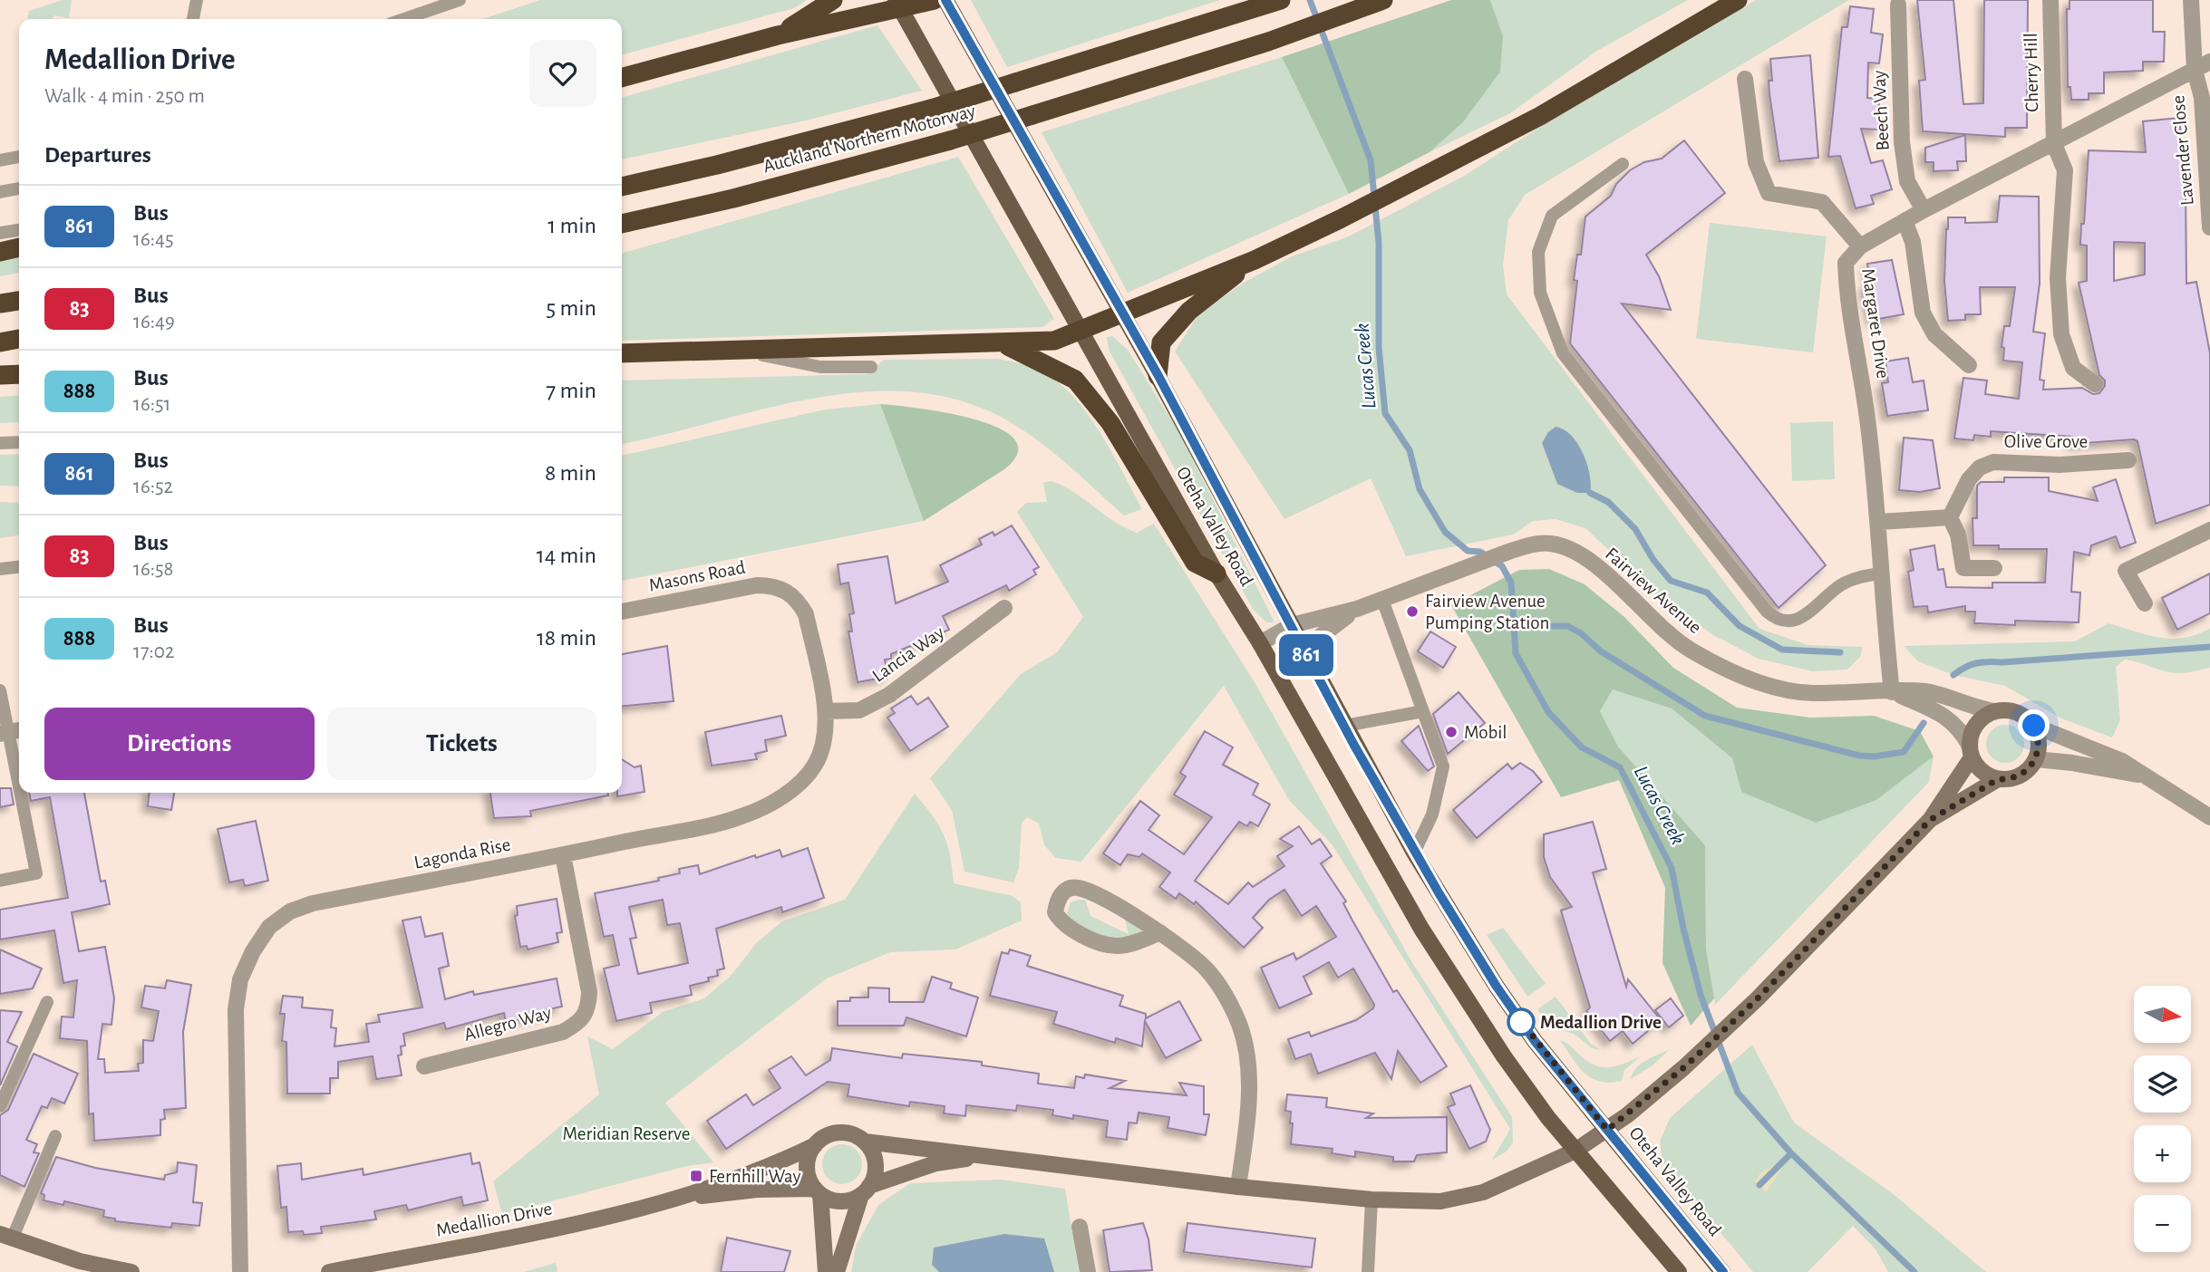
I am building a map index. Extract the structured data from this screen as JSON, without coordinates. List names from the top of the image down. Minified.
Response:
{"streets":{"highway":["Auckland Northern Motorway"],"main road":["Oteha Valley Road"],"street":["Cherry Hill","Beech Way","Lavender Close","Margaret Drive","Olive Grove","Masons Road","Fairview Avenue","Lancia Way","Lagonda Rise","Allegro Way","Medallion Drive"]},"crossings":[["Cherry Hill","Margaret Drive"],["Beech Way","Margaret Drive"],["Lavender Close","Margaret Drive"],["Margaret Drive","Fairview Avenue"],["Oteha Valley Road","Fairview Avenue"],["Masons Road","Lagonda Rise"],["Lancia Way","Lagonda Rise"],["Lagonda Rise","Allegro Way"]],"water":["Lucas Creek"],"parks":["Meridian Reserve"],"places":{"other":["Fairview Avenue Pumping Station","Mobil","Medallion Drive"],"transit":["Fernhill Way"]},"lines":["bus line 861"],"north":"right","page":{"on_map":"861","heading":[["Medallion Drive","Walk · 4 min · 250 m"],"Departures"],"list":[{"mark":"861","name":"Bus","note":"16:45","value":"1 min"},{"mark":"83","name":"Bus","note":"16:49","value":"5 min"},{"mark":"888","name":"Bus","note":"16:51","value":"7 min"},{"mark":"861","name":"Bus","note":"16:52","value":"8 min"},{"mark":"83","name":"Bus","note":"16:58","value":"14 min"},{"mark":"888","name":"Bus","note":"17:02","value":"18 min"}],"buttons":["Directions","Tickets"],"map_buttons":["+","−"]}}
